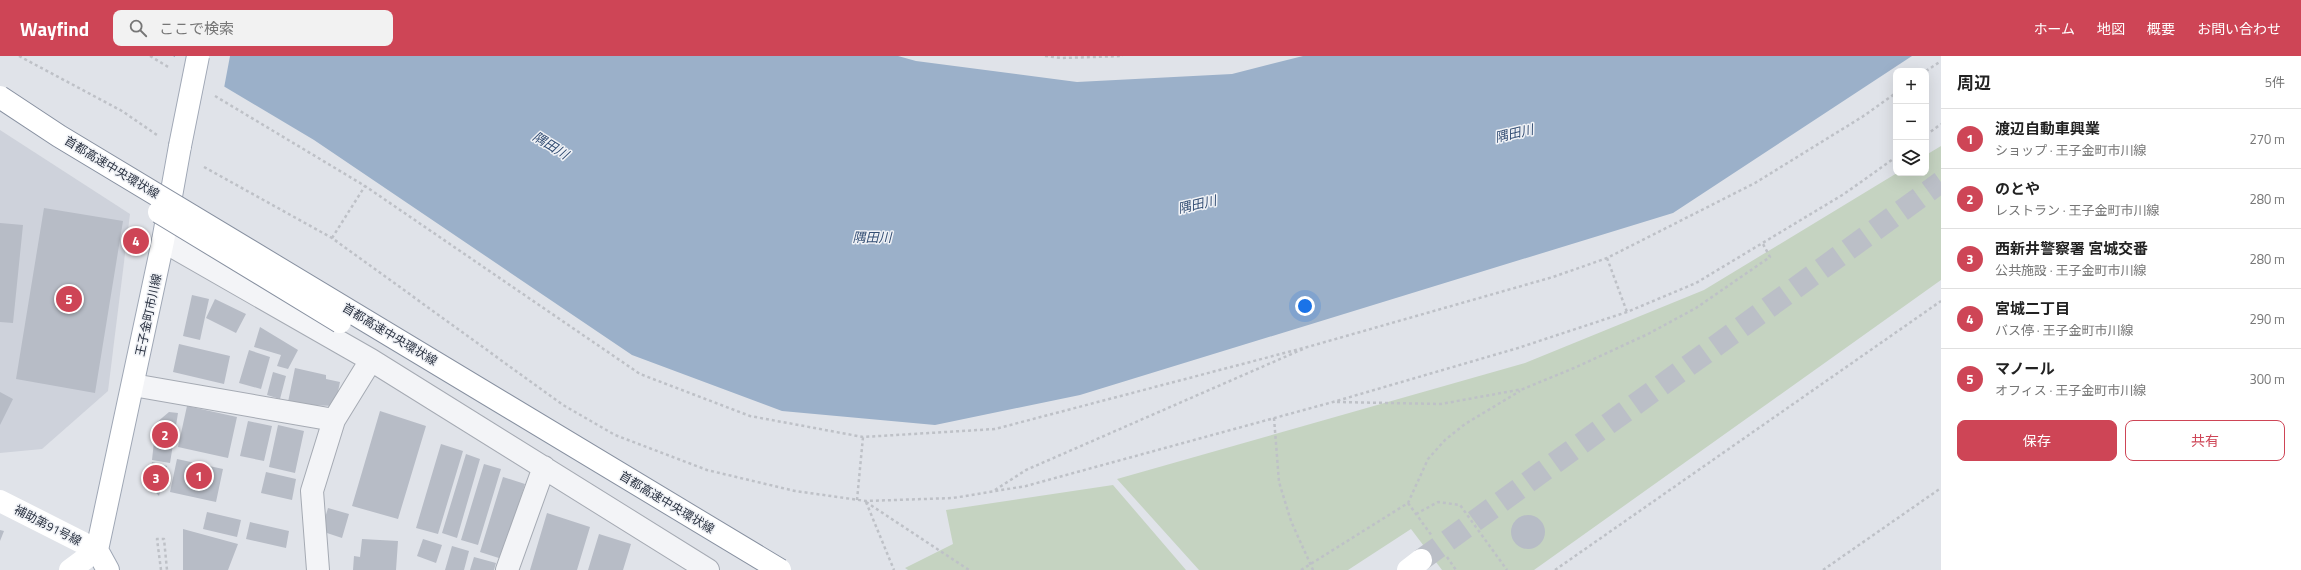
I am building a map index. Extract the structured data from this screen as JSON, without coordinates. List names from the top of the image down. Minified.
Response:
{"streets":{"main road":["首都高速中央環状線","王子金町市川線","補助第91号線"]},"crossings":[["王子金町市川線","補助第91号線"]],"water":["隅田川"],"page":{"header":"Wayfind","search":"ここで検索","nav":["ホーム","地図","概要","お問い合わせ"],"heading":["周辺","5件"],"map_buttons":["+","−"],"list":[{"mark":"1","name":"渡辺自動車興業","note":"ショップ · 王子金町市川線","value":"270 m"},{"mark":"2","name":"のとや","note":"レストラン · 王子金町市川線","value":"280 m"},{"mark":"3","name":"西新井警察署 宮城交番","note":"公共施設 · 王子金町市川線","value":"280 m"},{"mark":"4","name":"宮城二丁目","note":"バス停 · 王子金町市川線","value":"290 m"},{"mark":"5","name":"マノール","note":"オフィス · 王子金町市川線","value":"300 m"}],"pins":["4","5","2","1","3"],"buttons":["保存","共有"]}}
